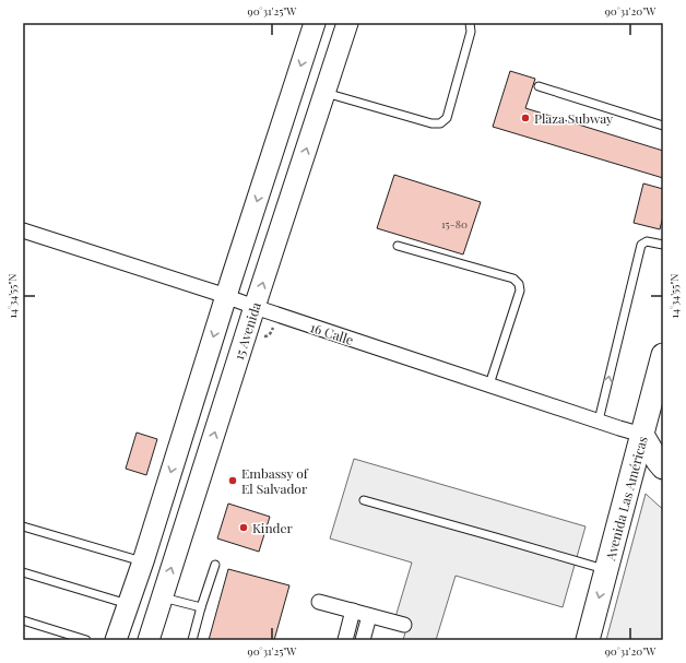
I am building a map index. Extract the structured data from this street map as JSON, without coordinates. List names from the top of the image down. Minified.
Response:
{"streets":{"main road":["Avenida Las Américas"],"street":["15 Avenida","16 Calle"]},"crossings":[["15 Avenida","16 Calle"],["16 Calle","Avenida Las Américas"]],"places":["Plaza Subway","Embassy of El Salvador","Kinder"],"house_numbers":["15-80"],"coordinates":["90°31'25\"W","90°31'20\"W","14°34'55\"N"]}
